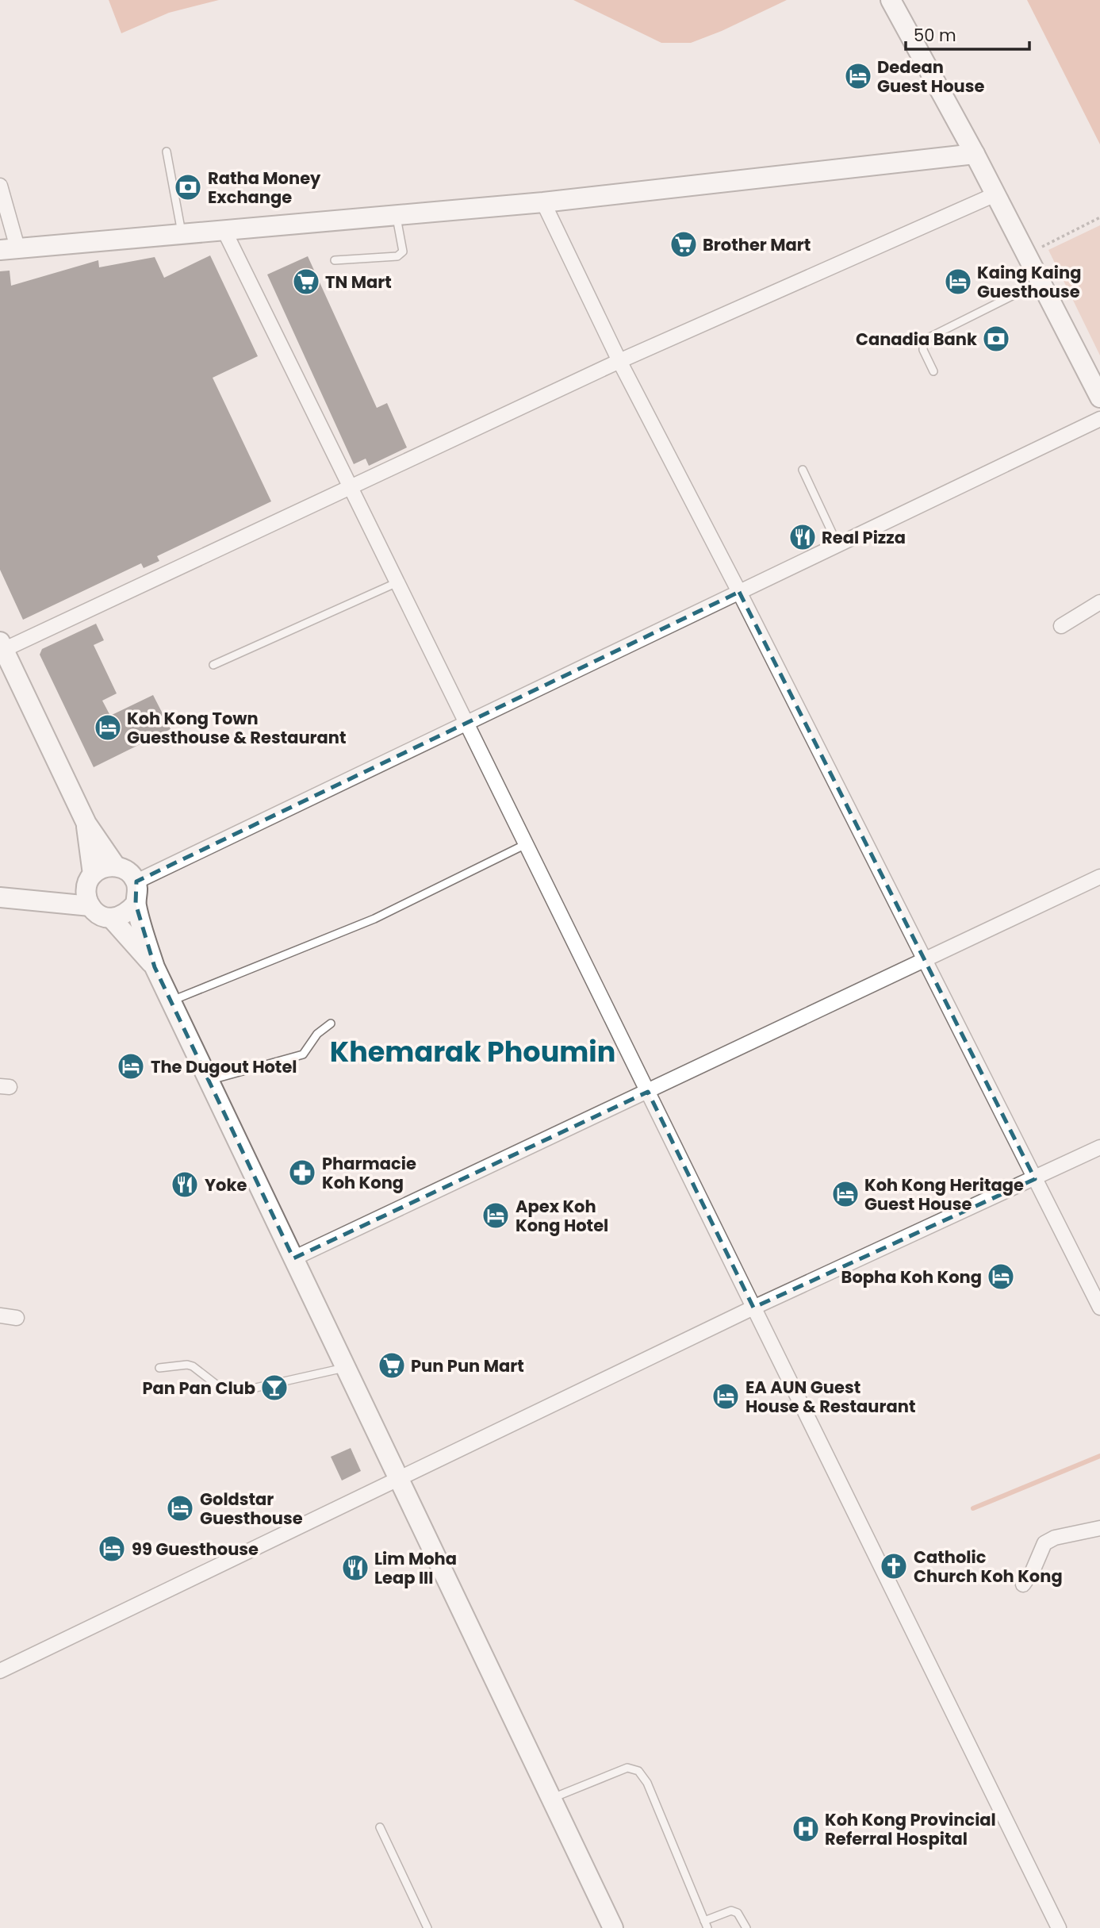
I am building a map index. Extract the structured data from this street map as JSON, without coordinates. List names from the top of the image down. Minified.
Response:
{"districts":["Khemarak Phoumin"],"places":{"hotel":["Dedean Guest House","Kaing Kaing Guesthouse","Koh Kong Town Guesthouse & Restaurant","The Dugout Hotel","Koh Kong Heritage Guest House","Apex Koh Kong Hotel","Bopha Koh Kong","EA AUN Guest House & Restaurant","Goldstar Guesthouse","99 Guesthouse"],"bank":["Ratha Money Exchange","Canadia Bank"],"supermarket":["Brother Mart","TN Mart","Pun Pun Mart"],"restaurant":["Real Pizza","Yoke","Lim Moha Leap III"],"pharmacy":["Pharmacie Koh Kong"],"bar":["Pan Pan Club"],"church":["Catholic Church Koh Kong"],"hospital":["Koh Kong Provincial Referral Hospital"]},"scale_bar":"50 m"}
